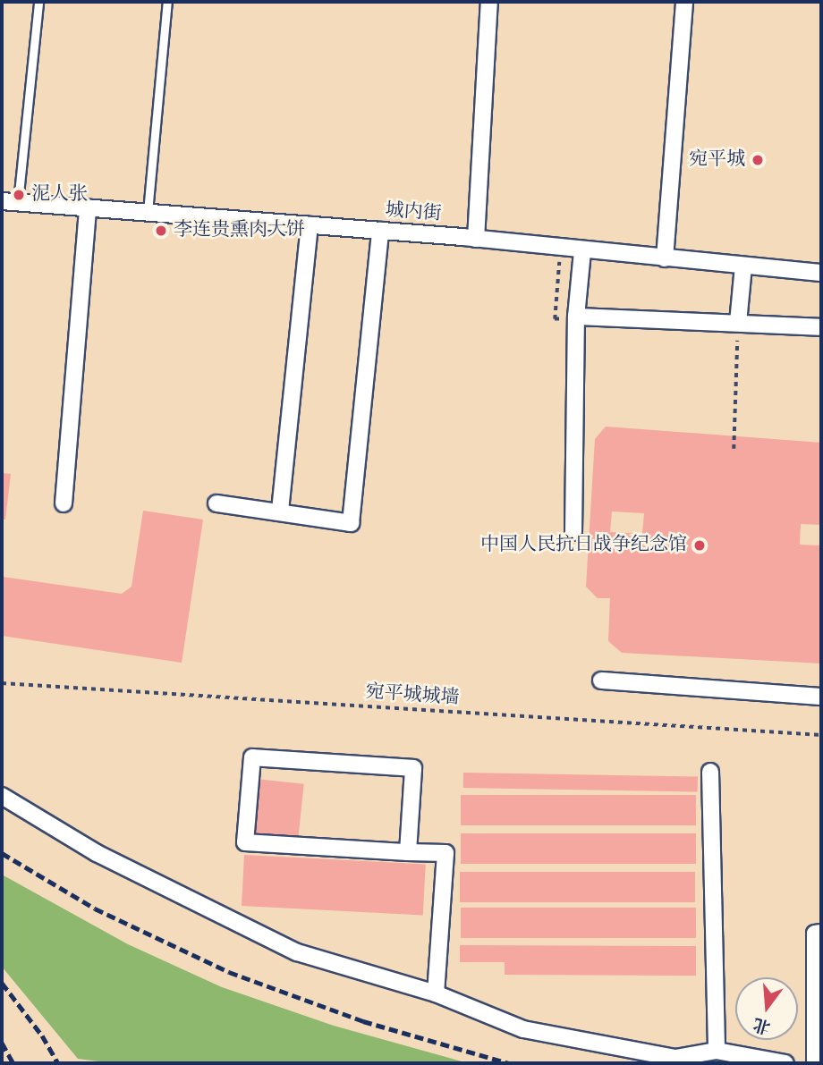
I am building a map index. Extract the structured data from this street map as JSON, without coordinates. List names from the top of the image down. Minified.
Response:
{"streets":{"street":["城内街"],"path":["宛平城城墙"]},"places":["宛平城","泥人张","李连贵熏肉大饼","中国人民抗日战争纪念馆"],"north":"bottom"}
